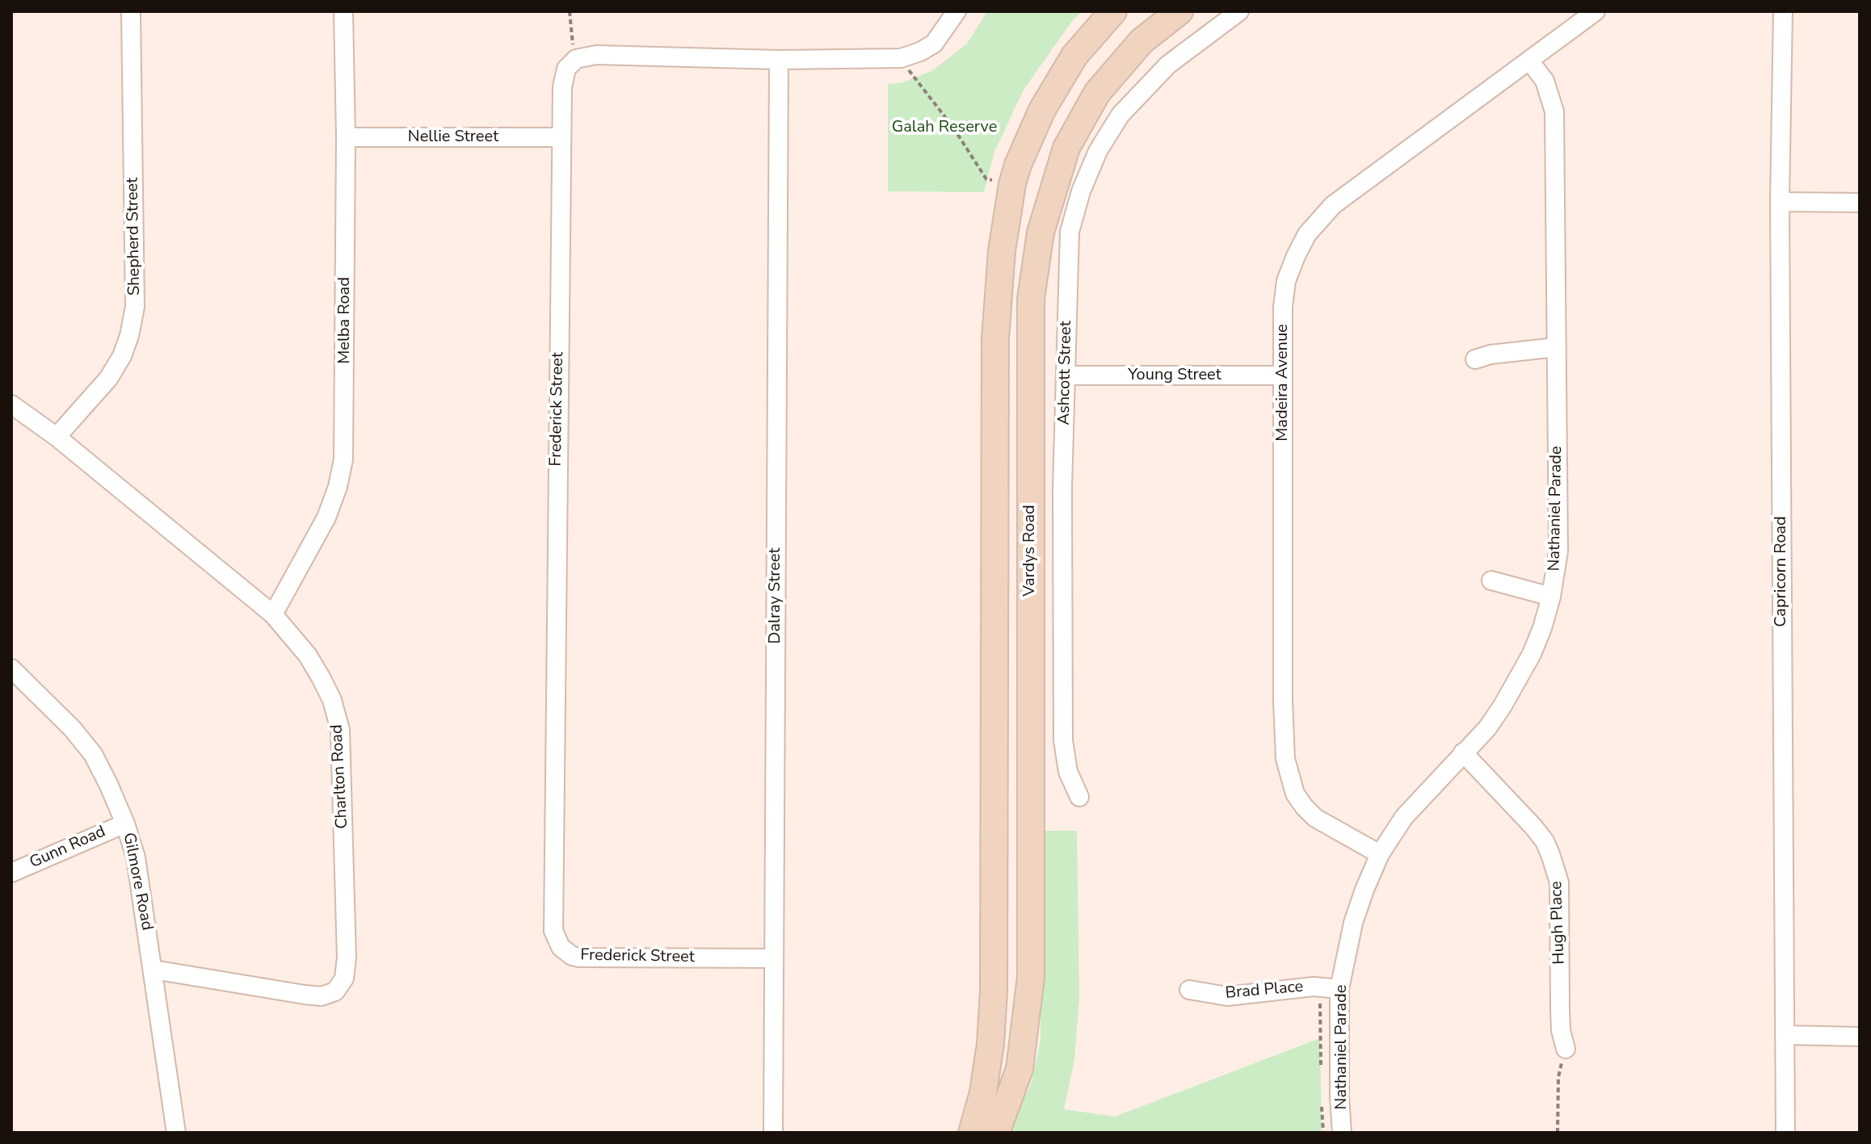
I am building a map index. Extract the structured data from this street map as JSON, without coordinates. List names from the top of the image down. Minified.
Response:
{"streets":{"main road":["Vardys Road"],"street":["Nellie Street","Shepherd Street","Melba Road","Ashcott Street","Young Street","Madeira Avenue","Frederick Street","Nathaniel Parade","Capricorn Road","Dalray Street","Charlton Road","Gunn Road","Gilmore Road","Hugh Place","Brad Place"]},"crossings":[["Nellie Street","Melba Road"],["Nellie Street","Frederick Street"],["Shepherd Street","Charlton Road"],["Melba Road","Charlton Road"],["Ashcott Street","Young Street"],["Young Street","Madeira Avenue"],["Madeira Avenue","Nathaniel Parade"],["Frederick Street","Dalray Street"],["Nathaniel Parade","Hugh Place"],["Nathaniel Parade","Brad Place"],["Charlton Road","Gilmore Road"],["Gunn Road","Gilmore Road"]],"parks":["Galah Reserve"]}
